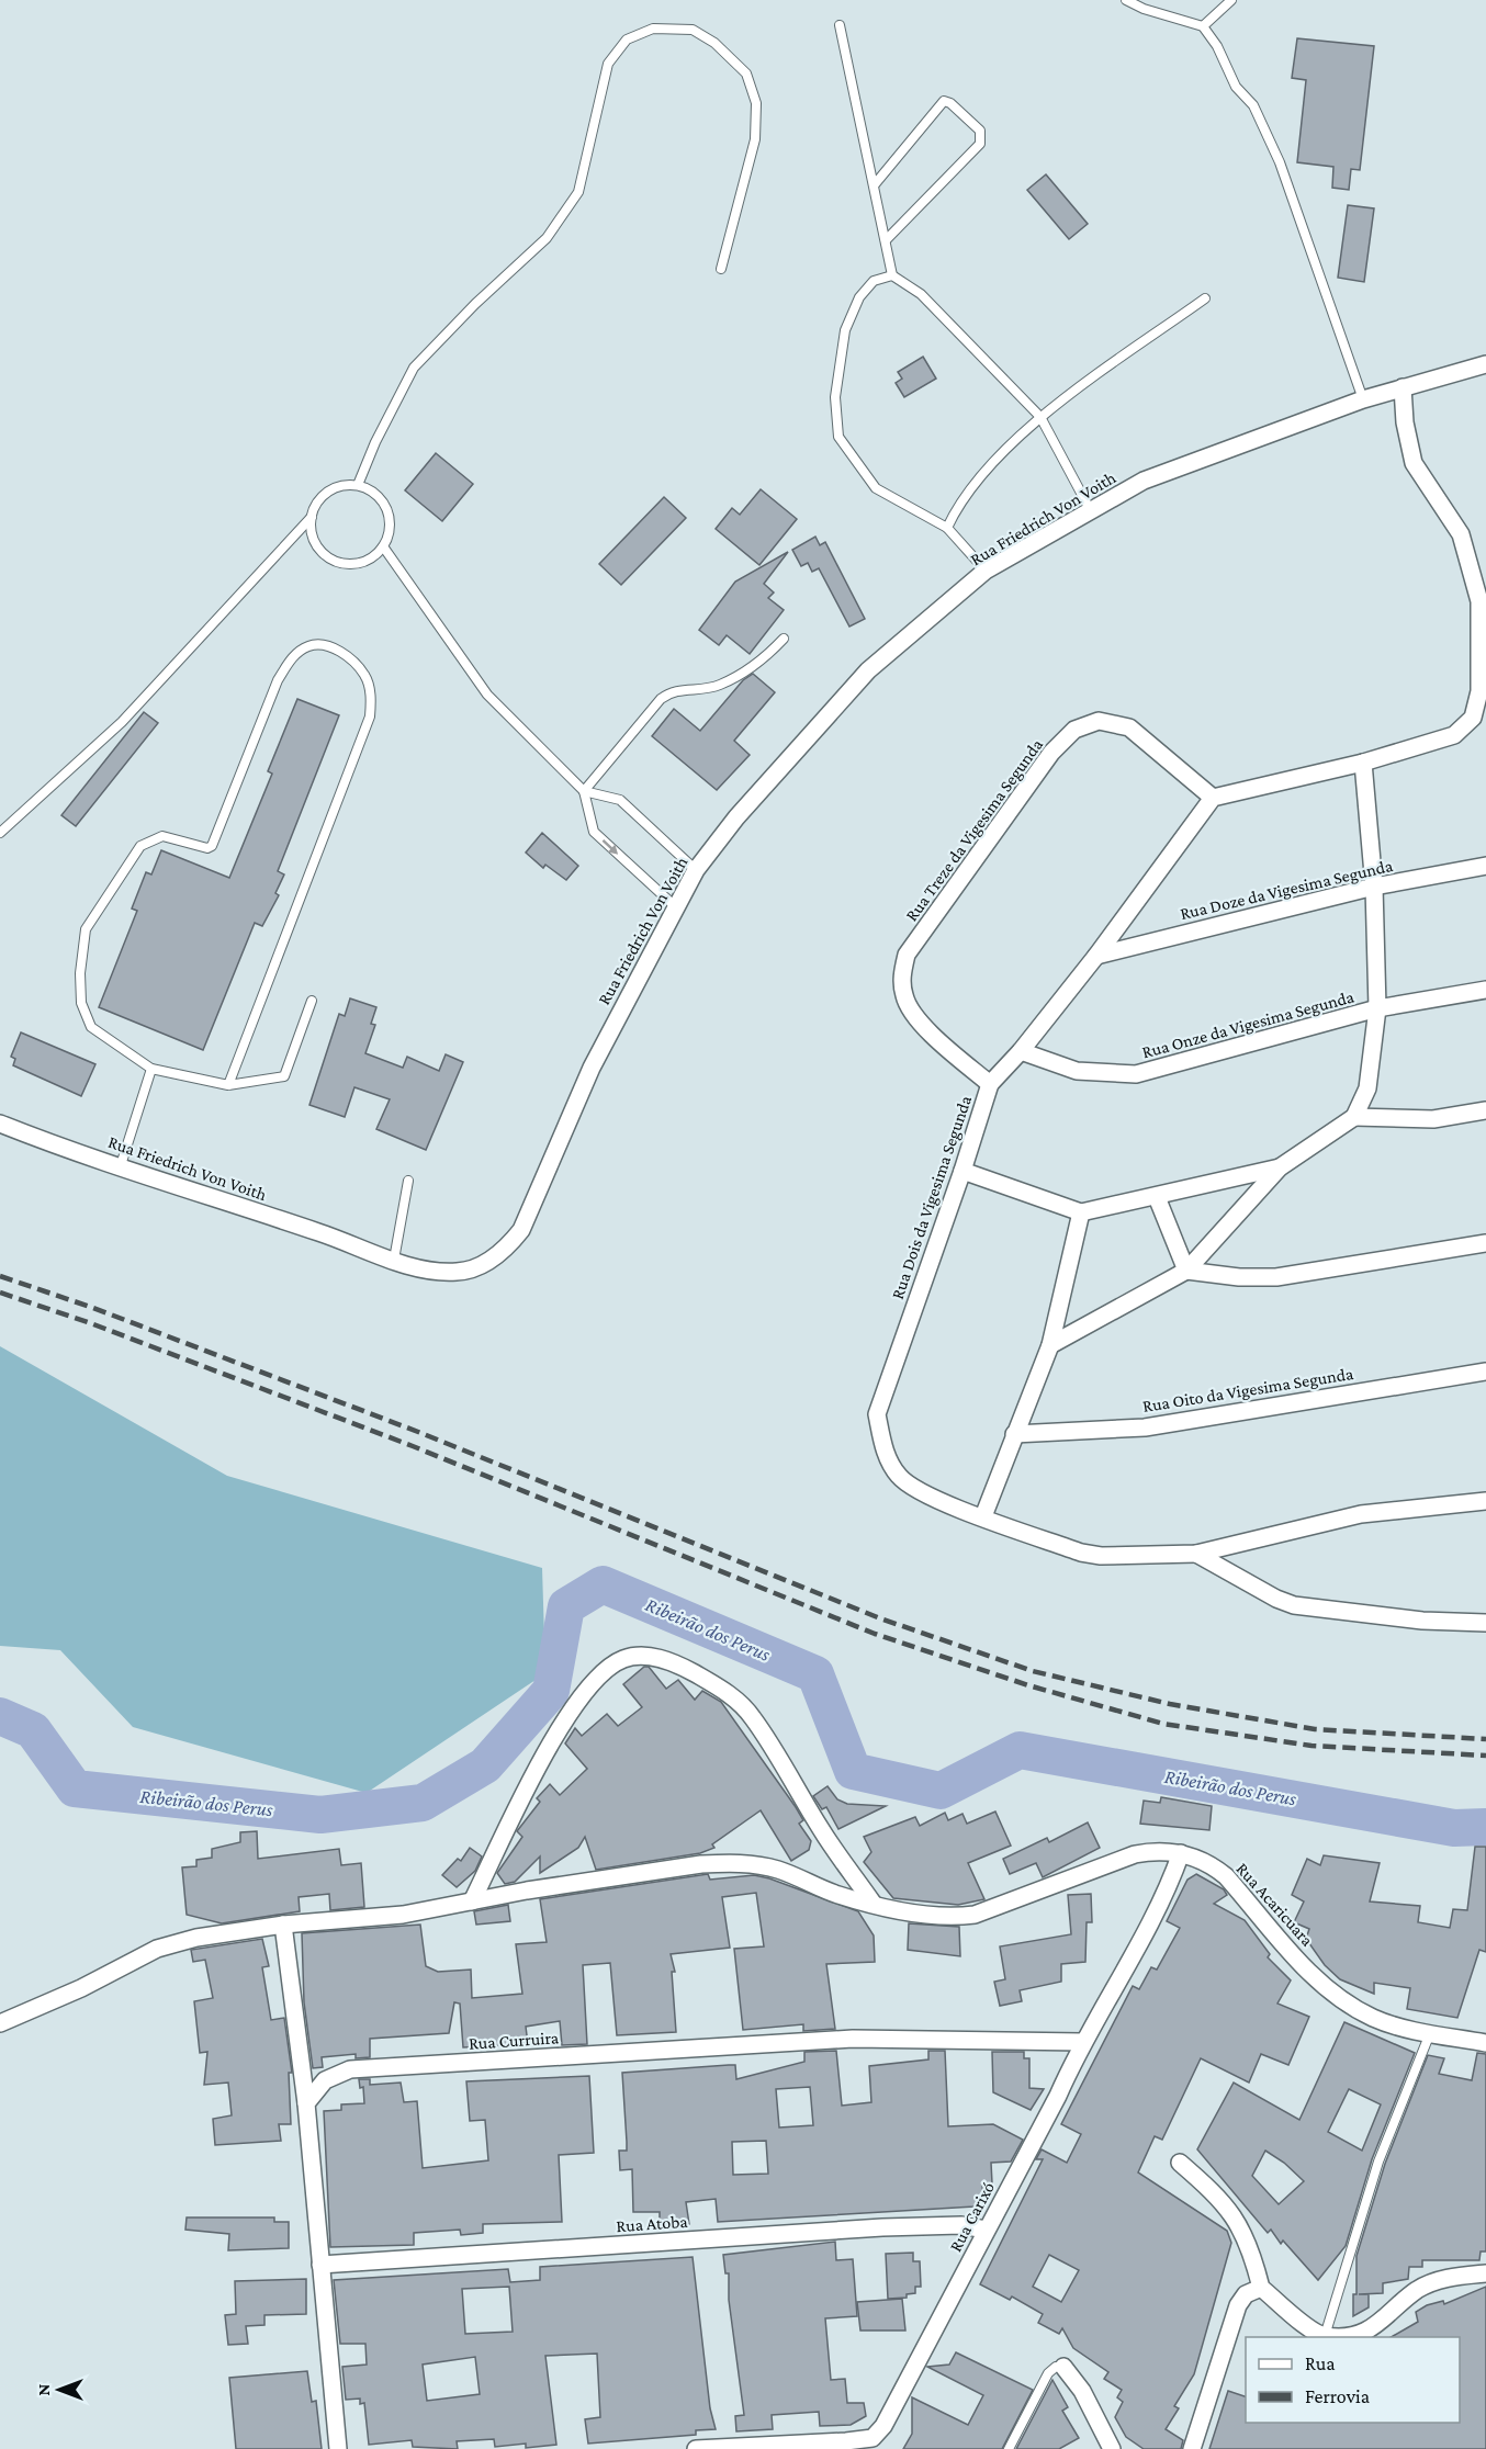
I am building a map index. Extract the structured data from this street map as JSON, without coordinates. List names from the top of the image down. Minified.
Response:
{"streets":{"street":["Rua Friedrich Von Voith","Rua Treze da Vigesima Segunda","Rua Doze da Vigesima Segunda","Rua Onze da Vigesima Segunda","Rua Dois da Vigesima Segunda","Rua Oito da Vigesima Segunda","Rua Acaricuara","Rua Curruira","Rua Carixó","Rua Atoba"]},"crossings":[["Rua Treze da Vigesima Segunda","Rua Dois da Vigesima Segunda"],["Rua Doze da Vigesima Segunda","Rua Dois da Vigesima Segunda"],["Rua Onze da Vigesima Segunda","Rua Dois da Vigesima Segunda"],["Rua Acaricuara","Rua Carixó"],["Rua Curruira","Rua Carixó"],["Rua Carixó","Rua Atoba"]],"water":["Ribeirão dos Perus"],"legend":["Rua","Ferrovia"],"north":"left"}
